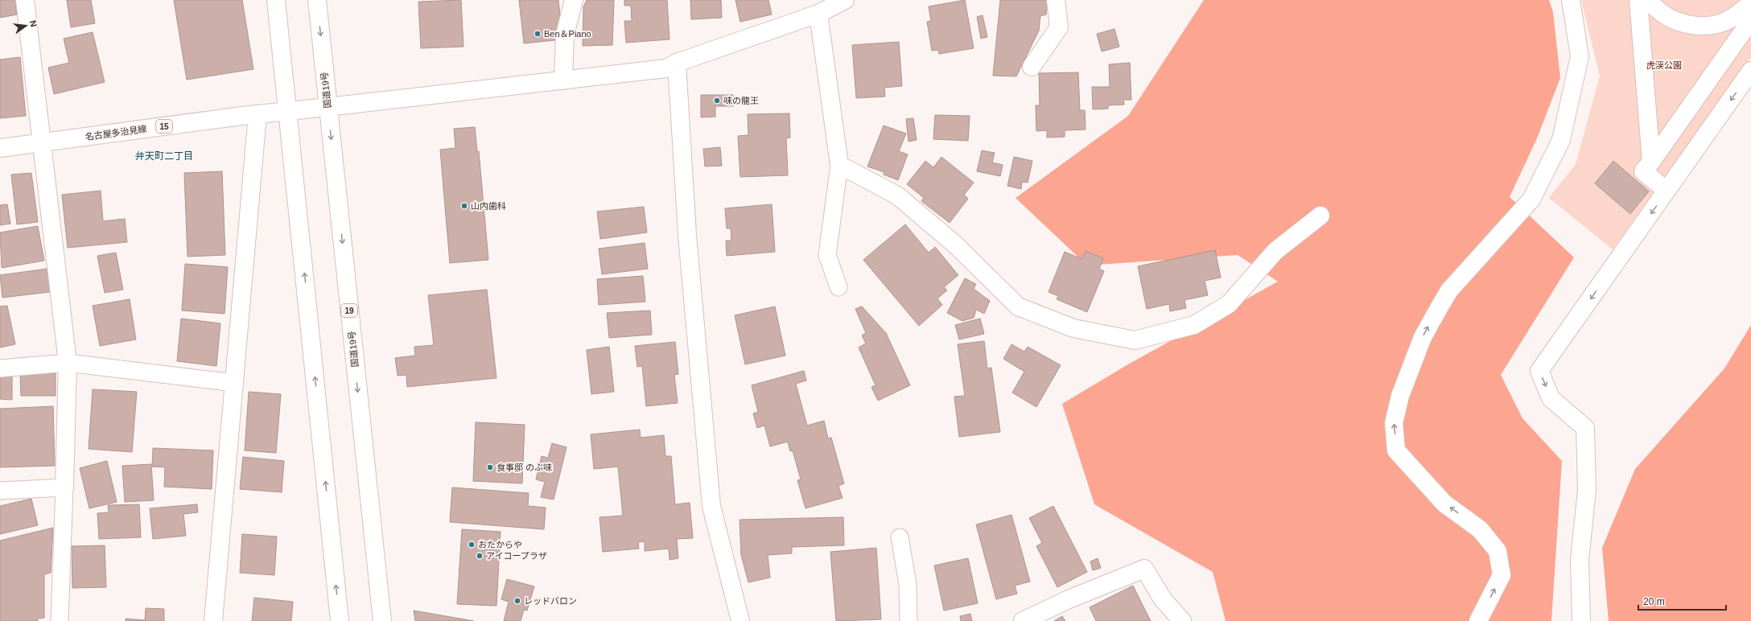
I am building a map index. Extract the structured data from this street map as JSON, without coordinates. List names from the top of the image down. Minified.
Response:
{"streets":{"main road":["国道19号","15","名古屋多治見線","19"]},"crossings":[["国道19号","名古屋多治見線"]],"districts":["弁天町二丁目"],"parks":["虎渓公園"],"places":["Ben＆Piano","味の龍王","山内歯科","食事邸 のぶ味","おたからや","アイコープラザ","レッドバロン"],"scale_bar":"20 m","north":"right"}
